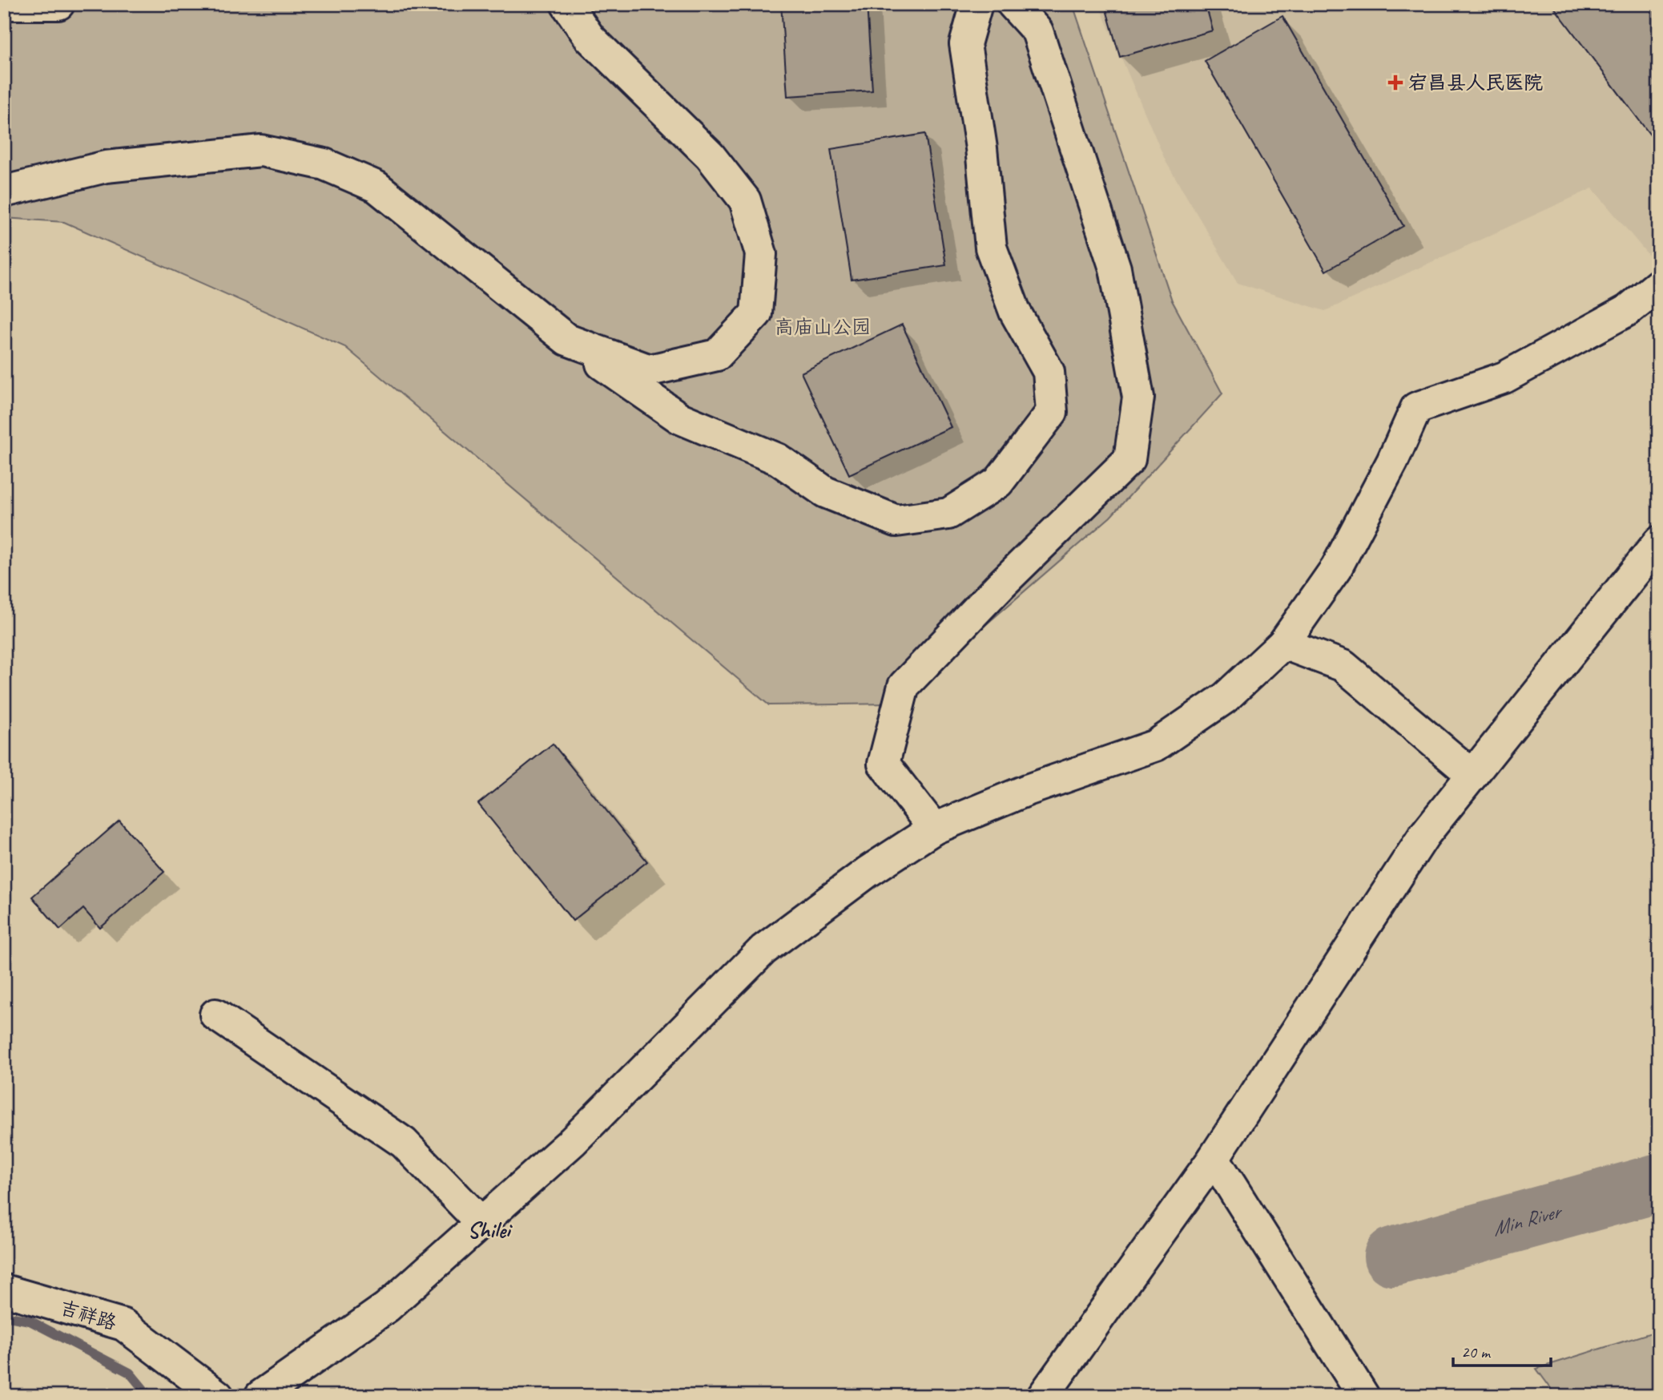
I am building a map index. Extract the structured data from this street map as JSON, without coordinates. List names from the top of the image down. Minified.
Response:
{"streets":{"street":["吉祥路"]},"districts":["Shilei"],"water":["Min River"],"parks":["高庙山公园"],"places":{"health":["宕昌县人民医院"]},"scale_bar":"20 m"}
